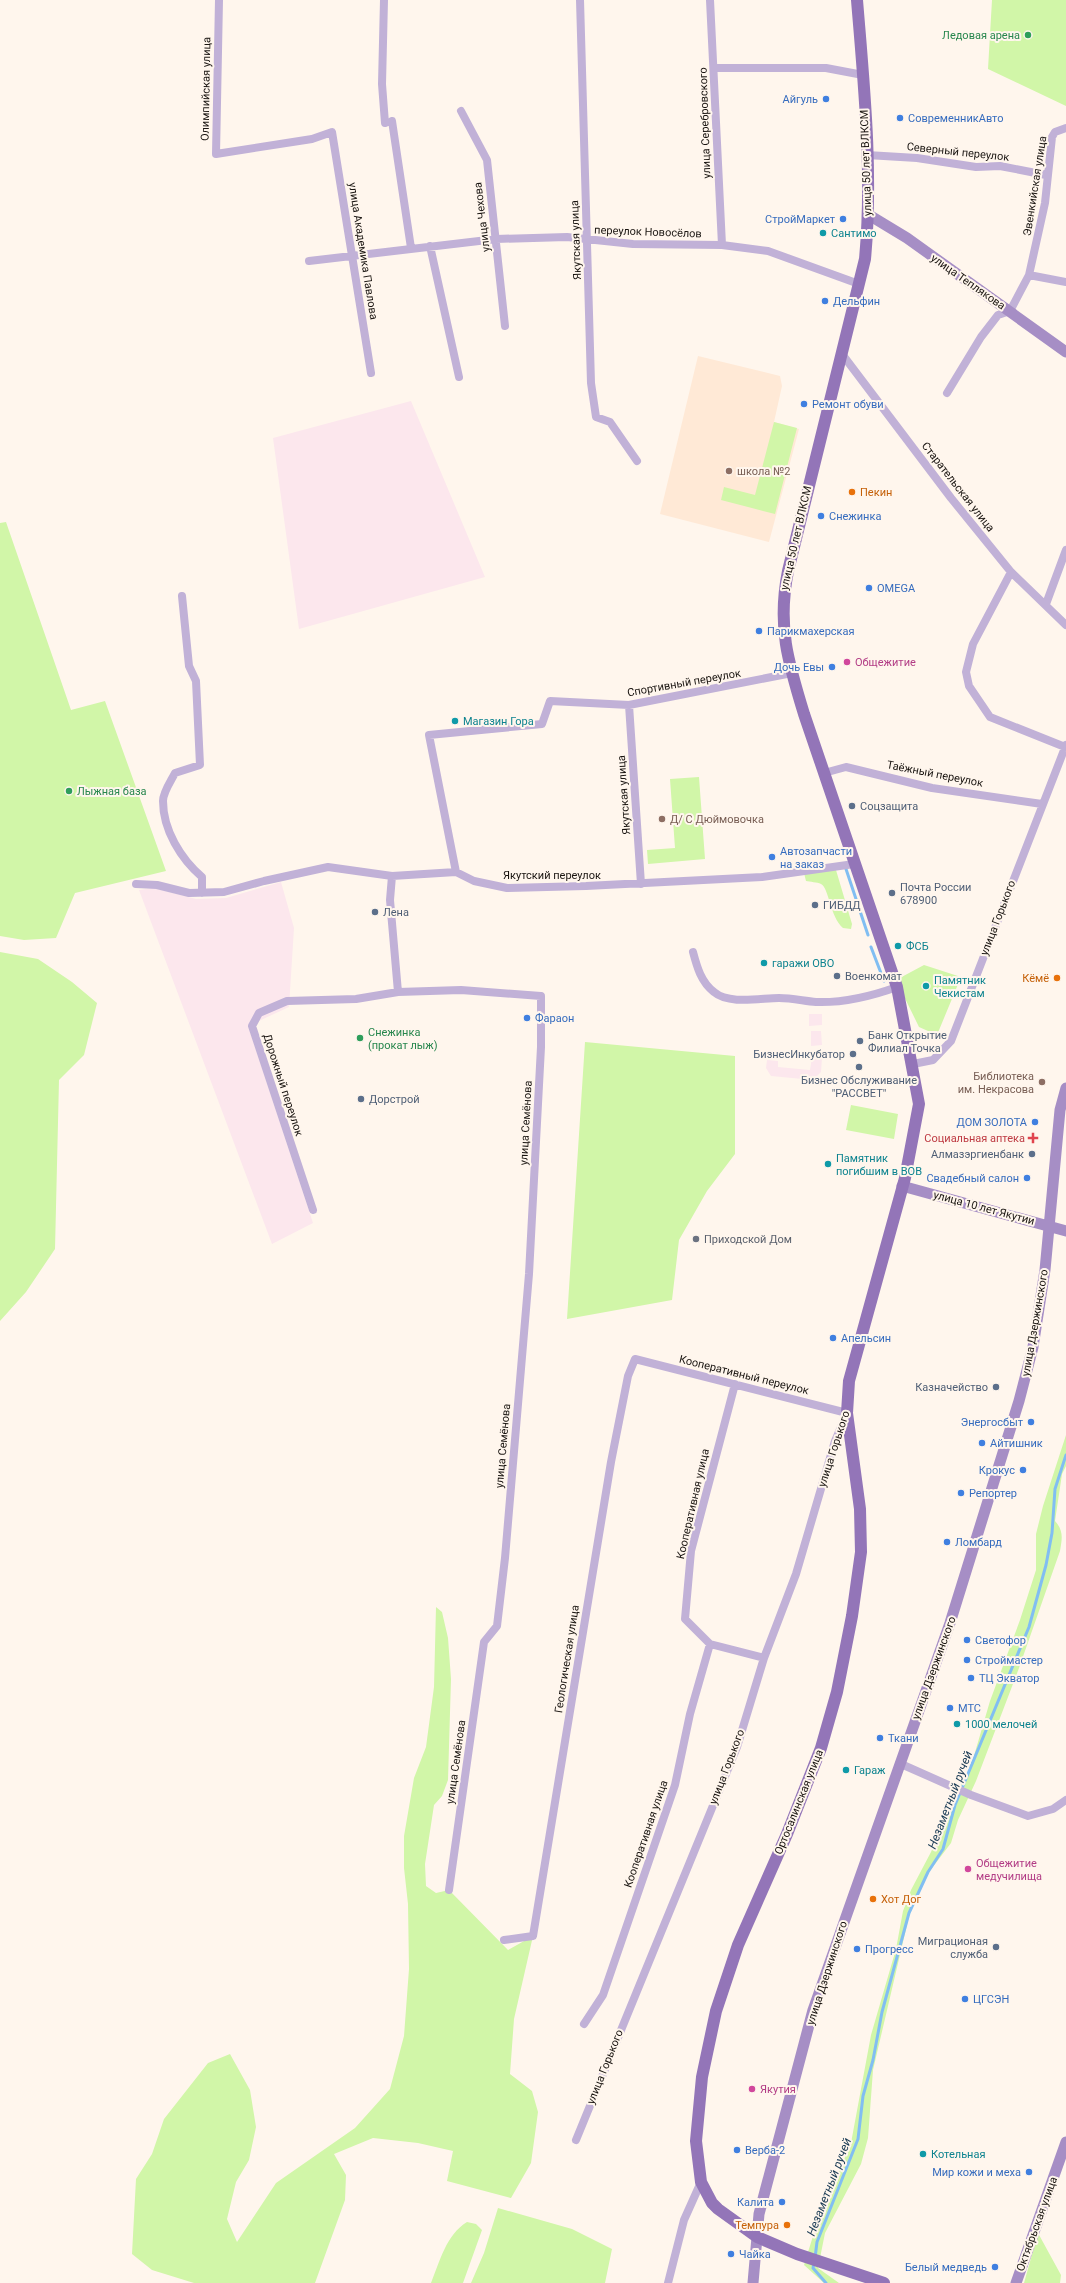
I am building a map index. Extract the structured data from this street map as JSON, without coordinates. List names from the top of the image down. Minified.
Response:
{"streets":{"main road":["улица 50 лет ВЛКСМ","улица Горького","Ортосалинская улица"],"street":["Олимпийская улица","улица Серебровского","Северный переулок","Эвенкийская улица","улица Чехова","переулок Новосёлов","Якутская улица","улица Академика Павлова","улица Теплякова","Старательская улица","Спортивный переулок","Таёжный переулок","Якутский переулок","Дорожный переулок","улица Семёнова","улица 10 лет Якутии","улица Дзержинского","Кооперативный переулок","Кооперативная улица","Геологическая улица","Октябрьская улица"]},"crossings":[["Олимпийская улица","улица Академика Павлова"],["улица Серебровского","переулок Новосёлов"],["Северный переулок","улица 50 лет ВЛКСМ"],["Северный переулок","Эвенкийская улица"],["улица 50 лет ВЛКСМ","переулок Новосёлов"],["улица 50 лет ВЛКСМ","улица Теплякова"],["улица 50 лет ВЛКСМ","Старательская улица"],["улица 50 лет ВЛКСМ","Спортивный переулок"],["улица 50 лет ВЛКСМ","Таёжный переулок"],["улица 50 лет ВЛКСМ","Якутский переулок"],["улица 50 лет ВЛКСМ","улица Горького"],["Эвенкийская улица","улица Теплякова"],["улица Чехова","переулок Новосёлов"],["переулок Новосёлов","Якутская улица"],["переулок Новосёлов","улица Академика Павлова"],["Якутская улица","Спортивный переулок"],["Якутская улица","Якутский переулок"],["Спортивный переулок","Якутский переулок"],["Таёжный переулок","улица Горького"],["улица Горького","улица 10 лет Якутии"],["улица Горького","Кооперативный переулок"],["улица Горького","Кооперативная улица"],["улица Горького","Ортосалинская улица"],["Дорожный переулок","улица Семёнова"],["улица 10 лет Якутии","улица Дзержинского"],["улица Дзержинского","Ортосалинская улица"],["Кооперативный переулок","Кооперативная улица"],["Кооперативный переулок","Геологическая улица"],["Кооперативный переулок","Ортосалинская улица"]],"water":["Незаметный ручей"],"places":{"other":["Ледовая арена","Айгуль","СовременникАвто","СтройМаркет","Сантимо","Дельфин","Ремонт обуви","школа №2","Пекин","Снежинка","OMEGA","Парикмахерская","Общежитие","Дочь Евы","Магазин Гора","Лыжная база","Соцзащита","Д/ С Дюймовочка","Автозапчасти на заказ","Почта России 678900","ГИБДД","Лена","ФСБ","гаражи ОВО","Военкомат","Кёмё","Памятник Чекистам","Фараон","Снежинка (прокат лыж)","Банк Открытие Филиал Точка","БизнесИнкубатор","Бизнес Обслуживание \"РАССВЕТ\"","Библиотека им. Некрасова","Дорстрой","ДОМ ЗОЛОТА","Алмазэргиенбанк","Памятник погибшим в ВОВ","Свадебный салон","Приходской Дом","Апельсин","Казначейство","Энергосбыт","Айтишник","Крокус","Репортер","Ломбард","Светофор","Строймастер","ТЦ Экватор","МТС","1000 мелочей","Ткани","Гараж","Общежитие медучилища","Хот Дог","Миграционая служба","Прогресс","ЦГСЭН","Якутия","Верба-2","Котельная","Мир кожи и меха","Калита","Темпура","Чайка","Белый медведь"],"health":["Социальная аптека"]}}
